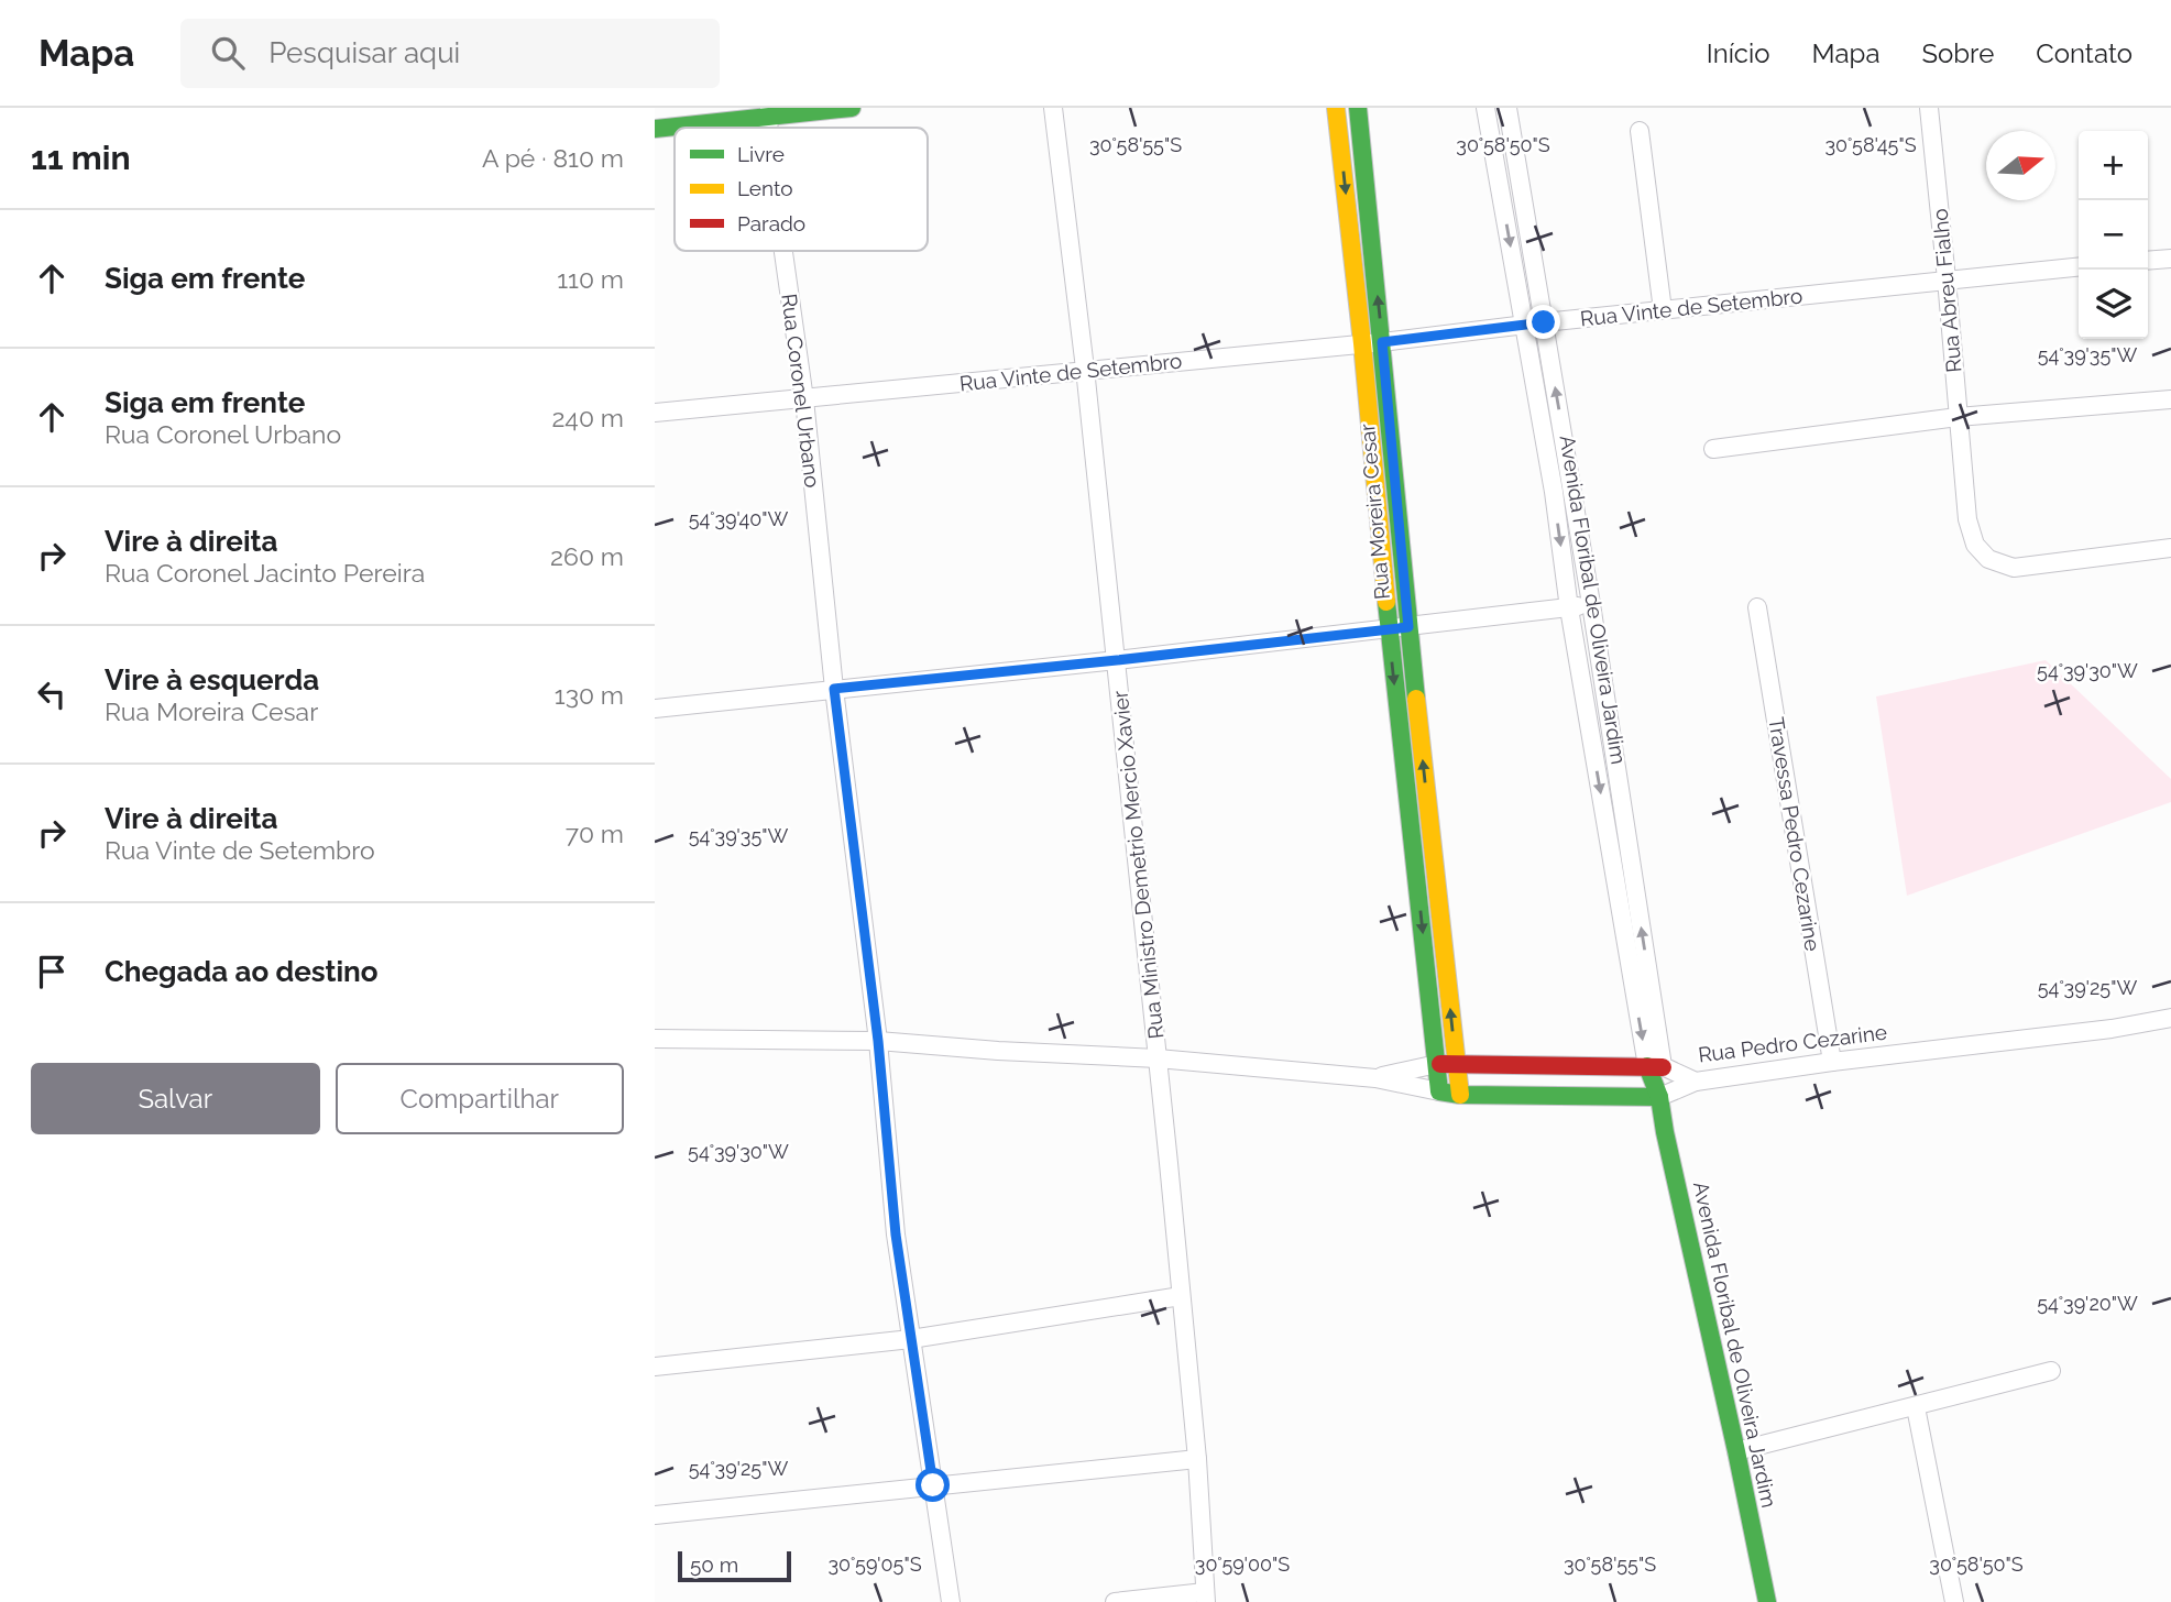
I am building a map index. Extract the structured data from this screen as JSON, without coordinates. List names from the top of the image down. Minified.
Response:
{"streets":{"street":["Rua Abreu Fialho","Rua Vinte de Setembro","Rua Coronel Urbano","Rua Moreira Cesar","Avenida Floribal de Oliveira Jardim","Travessa Pedro Cezarine","Rua Ministro Demetrio Mercio Xavier","Rua Pedro Cezarine"]},"crossings":[["Rua Abreu Fialho","Rua Vinte de Setembro"],["Rua Vinte de Setembro","Rua Coronel Urbano"],["Rua Vinte de Setembro","Rua Moreira Cesar"],["Rua Vinte de Setembro","Avenida Floribal de Oliveira Jardim"],["Rua Vinte de Setembro","Rua Ministro Demetrio Mercio Xavier"],["Rua Coronel Urbano","Rua Pedro Cezarine"],["Rua Moreira Cesar","Rua Pedro Cezarine"],["Avenida Floribal de Oliveira Jardim","Rua Pedro Cezarine"],["Travessa Pedro Cezarine","Rua Pedro Cezarine"],["Rua Ministro Demetrio Mercio Xavier","Rua Pedro Cezarine"]],"legend":["Livre","Lento","Parado"],"scale_bar":"50 m","north":"right","page":{"header":"Mapa","search":"Pesquisar aqui","nav":["Início","Mapa","Sobre","Contato"],"heading":["11 min","A pé · 810 m"],"map_buttons":["+","−"],"list":[["Siga em frente","110 m"],["Siga em frente","Rua Coronel Urbano","240 m"],["Vire à direita","Rua Coronel Jacinto Pereira","260 m"],["Vire à esquerda","Rua Moreira Cesar","130 m"],["Vire à direita","Rua Vinte de Setembro","70 m"],"Chegada ao destino"],"buttons":["Salvar","Compartilhar"],"scale":"50 m"},"coordinates":["30°58'55\"S","30°58'50\"S","30°58'45\"S","54°39'35\"W","54°39'40\"W","54°39'30\"W","54°39'25\"W","54°39'20\"W","30°59'05\"S","30°59'00\"S"]}
